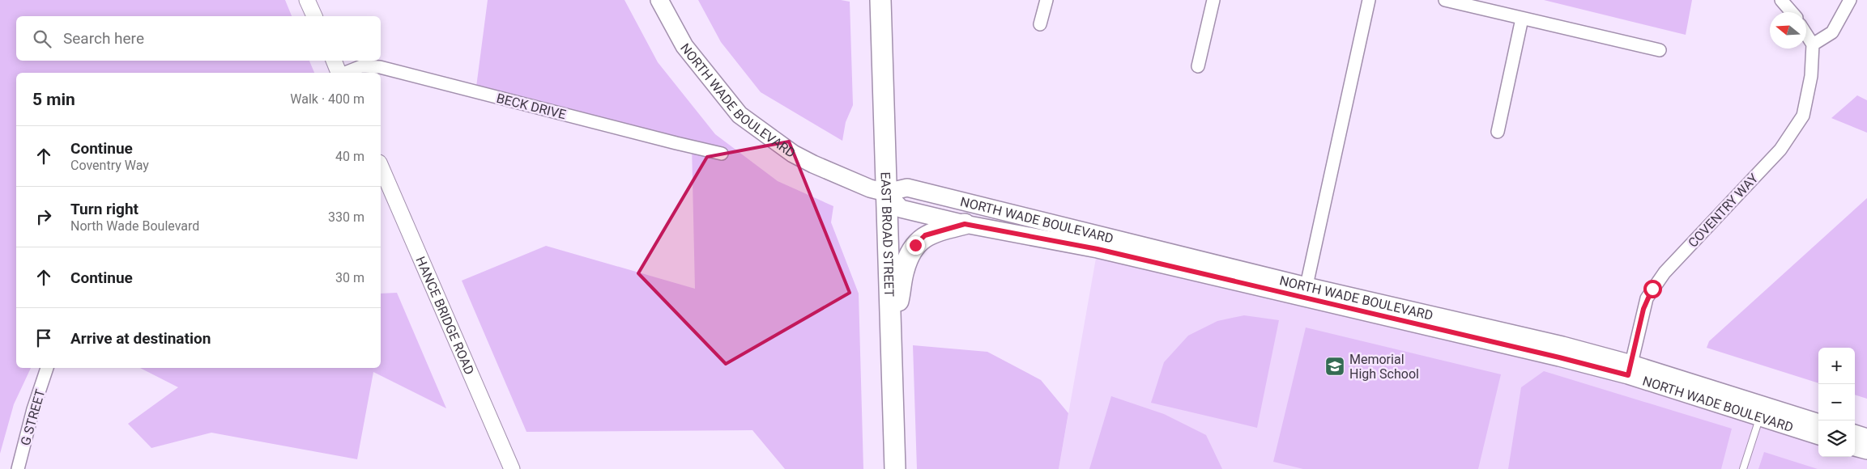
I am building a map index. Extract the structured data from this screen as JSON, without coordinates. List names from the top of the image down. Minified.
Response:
{"streets":{"main road":["NORTH WADE BOULEVARD","EAST BROAD STREET"],"street":["BECK DRIVE","COVENTRY WAY","HANCE BRIDGE ROAD","G STREET"]},"crossings":[["NORTH WADE BOULEVARD","COVENTRY WAY"],["NORTH WADE BOULEVARD","EAST BROAD STREET"]],"places":{"school or university":["Memorial High School"]},"north":"left","page":{"search":"Search here","heading":["5 min","Walk · 400 m"],"list":[["Continue","Coventry Way","40 m"],["Turn right","North Wade Boulevard","330 m"],["Continue","30 m"],"Arrive at destination"],"map_buttons":["+","−"]}}
